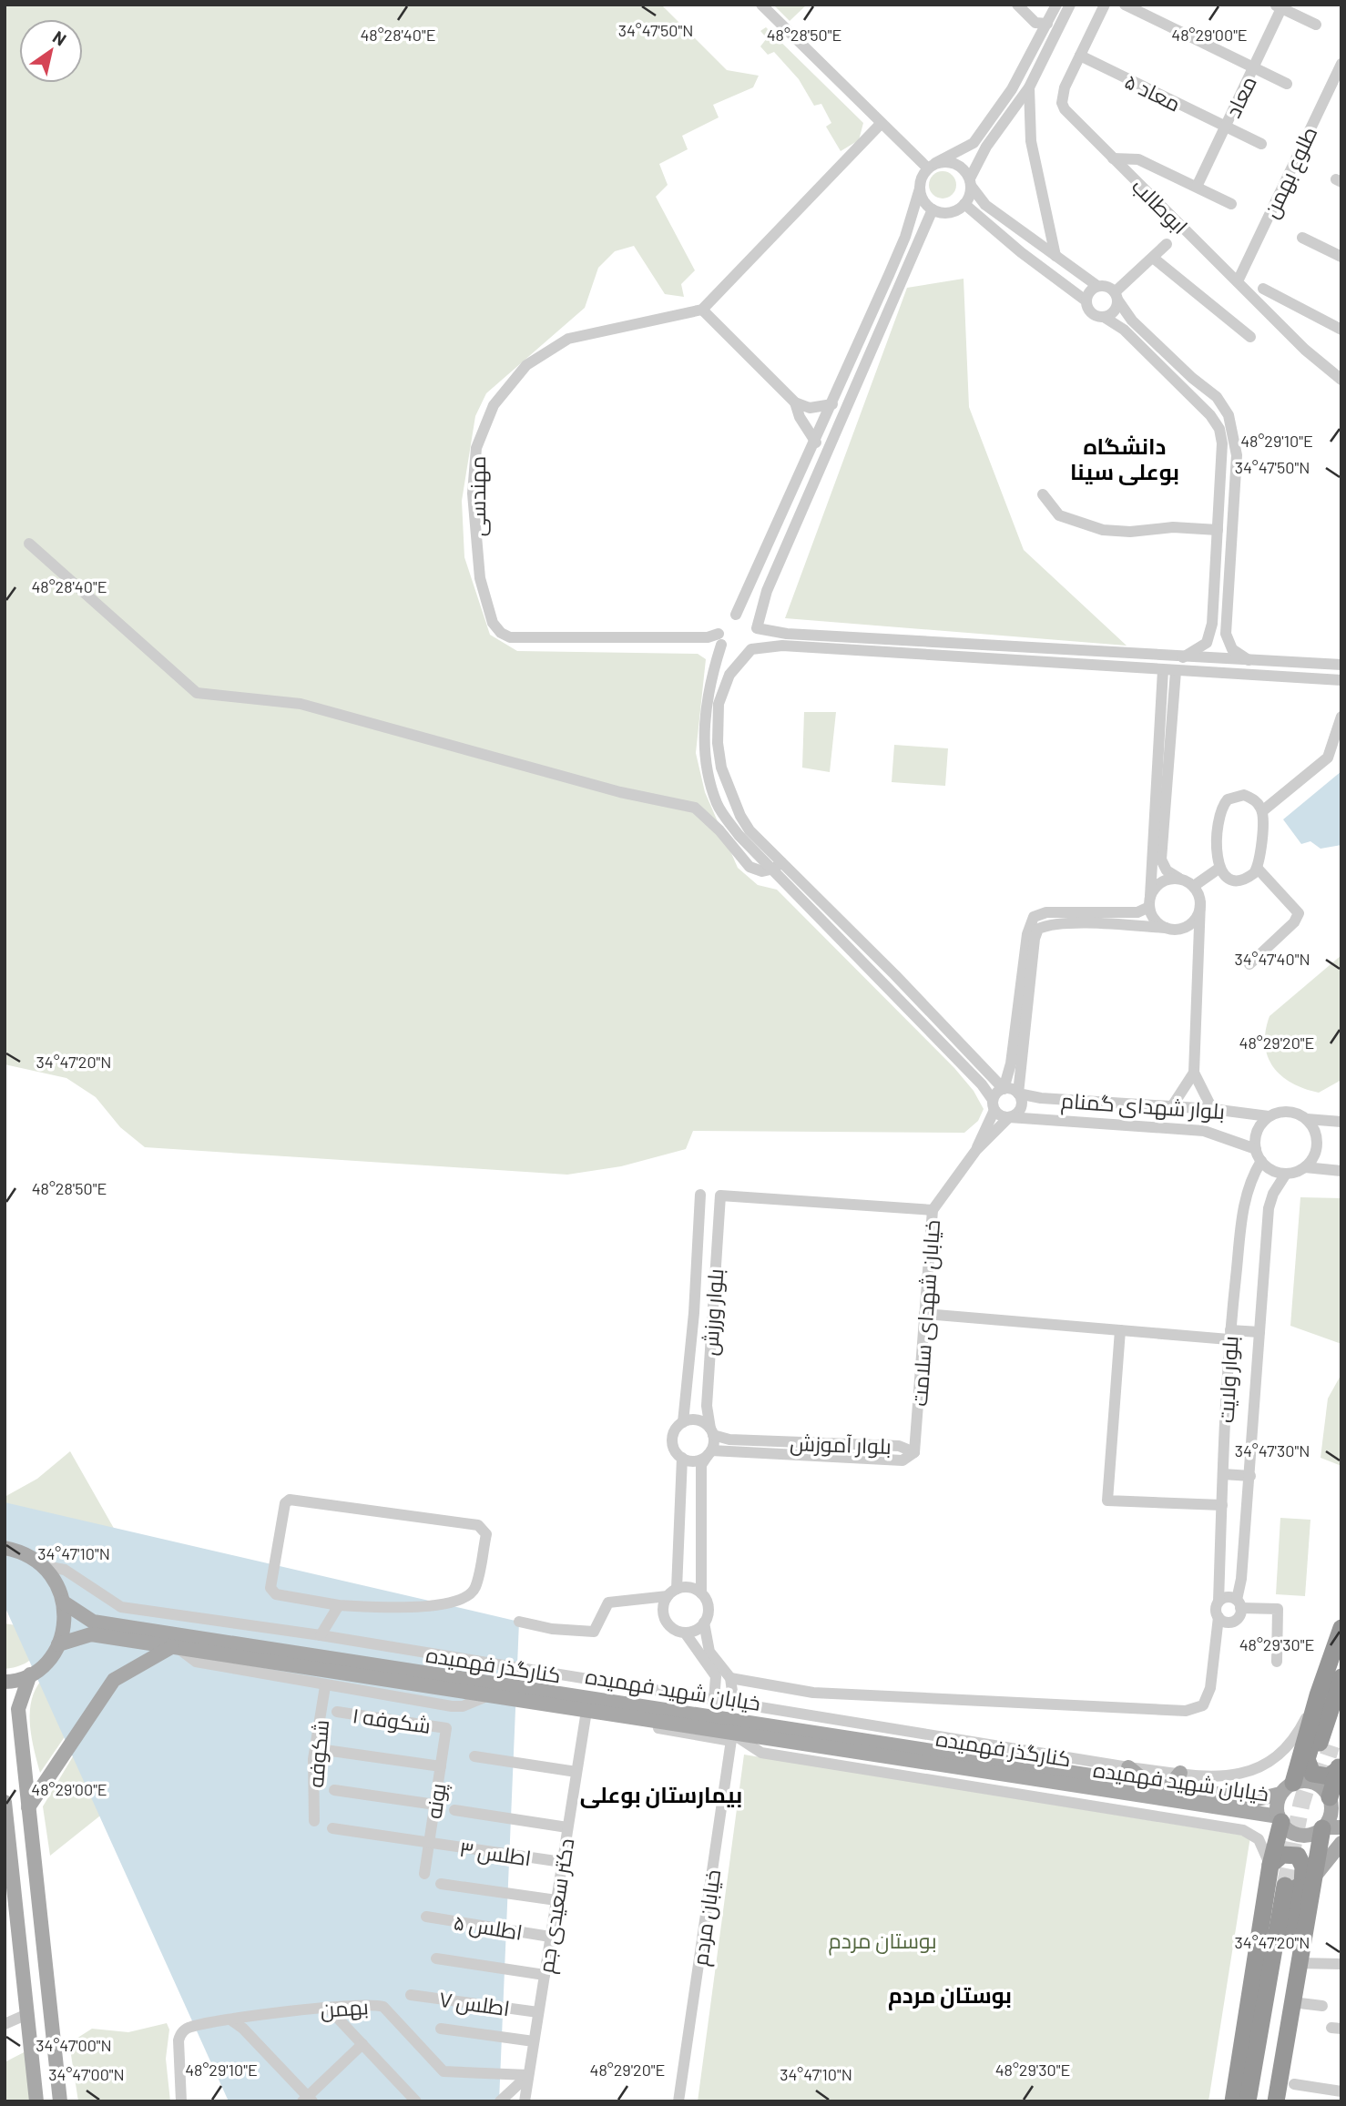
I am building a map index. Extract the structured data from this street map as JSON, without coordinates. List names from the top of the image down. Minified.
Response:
{"streets":{"main road":["خیابان شهید فهمیده"],"street":["معاد ۵","معاد","طلوع بهمن","ابوطالب","مهندسی","بلوار شهدای گمنام","بلوار ورزش","خیابان شهدای سلامت","بلوار ولایت","بلوار آموزش","کنارگذر فهمیده","شکوفه ۱","شکوفه","پونه","اطلس ۳","دکتر سعیدی جم","خیابان مردم","اطلس ۵","اطلس ۷","بهمن"]},"crossings":[["معاد ۵","معاد"],["معاد ۵","ابوطالب"],["طلوع بهمن","ابوطالب"],["بلوار شهدای گمنام","خیابان شهدای سلامت"],["بلوار شهدای گمنام","بلوار ولایت"],["بلوار ورزش","خیابان شهدای سلامت"],["بلوار ورزش","بلوار آموزش"],["خیابان شهدای سلامت","بلوار آموزش"],["کنارگذر فهمیده","خیابان شهید فهمیده"],["کنارگذر فهمیده","خیابان مردم"],["خیابان شهید فهمیده","دکتر سعیدی جم"],["خیابان شهید فهمیده","خیابان مردم"],["شکوفه ۱","پونه"],["پونه","اطلس ۳"],["اطلس ۳","دکتر سعیدی جم"],["دکتر سعیدی جم","اطلس ۵"],["دکتر سعیدی جم","اطلس ۷"],["دکتر سعیدی جم","بهمن"]],"districts":["دانشگاه بوعلی سینا","بیمارستان بوعلی","بوستان مردم"],"parks":["بوستان مردم"],"north":"top right","coordinates":["34°47'50\"N","48°28'50\"E","48°29'00\"E","48°28'40\"E","48°29'10\"E","34°47'40\"N","48°29'20\"E","34°47'20\"N","34°47'30\"N","34°47'10\"N","48°29'30\"E","34°47'00\"N"]}
